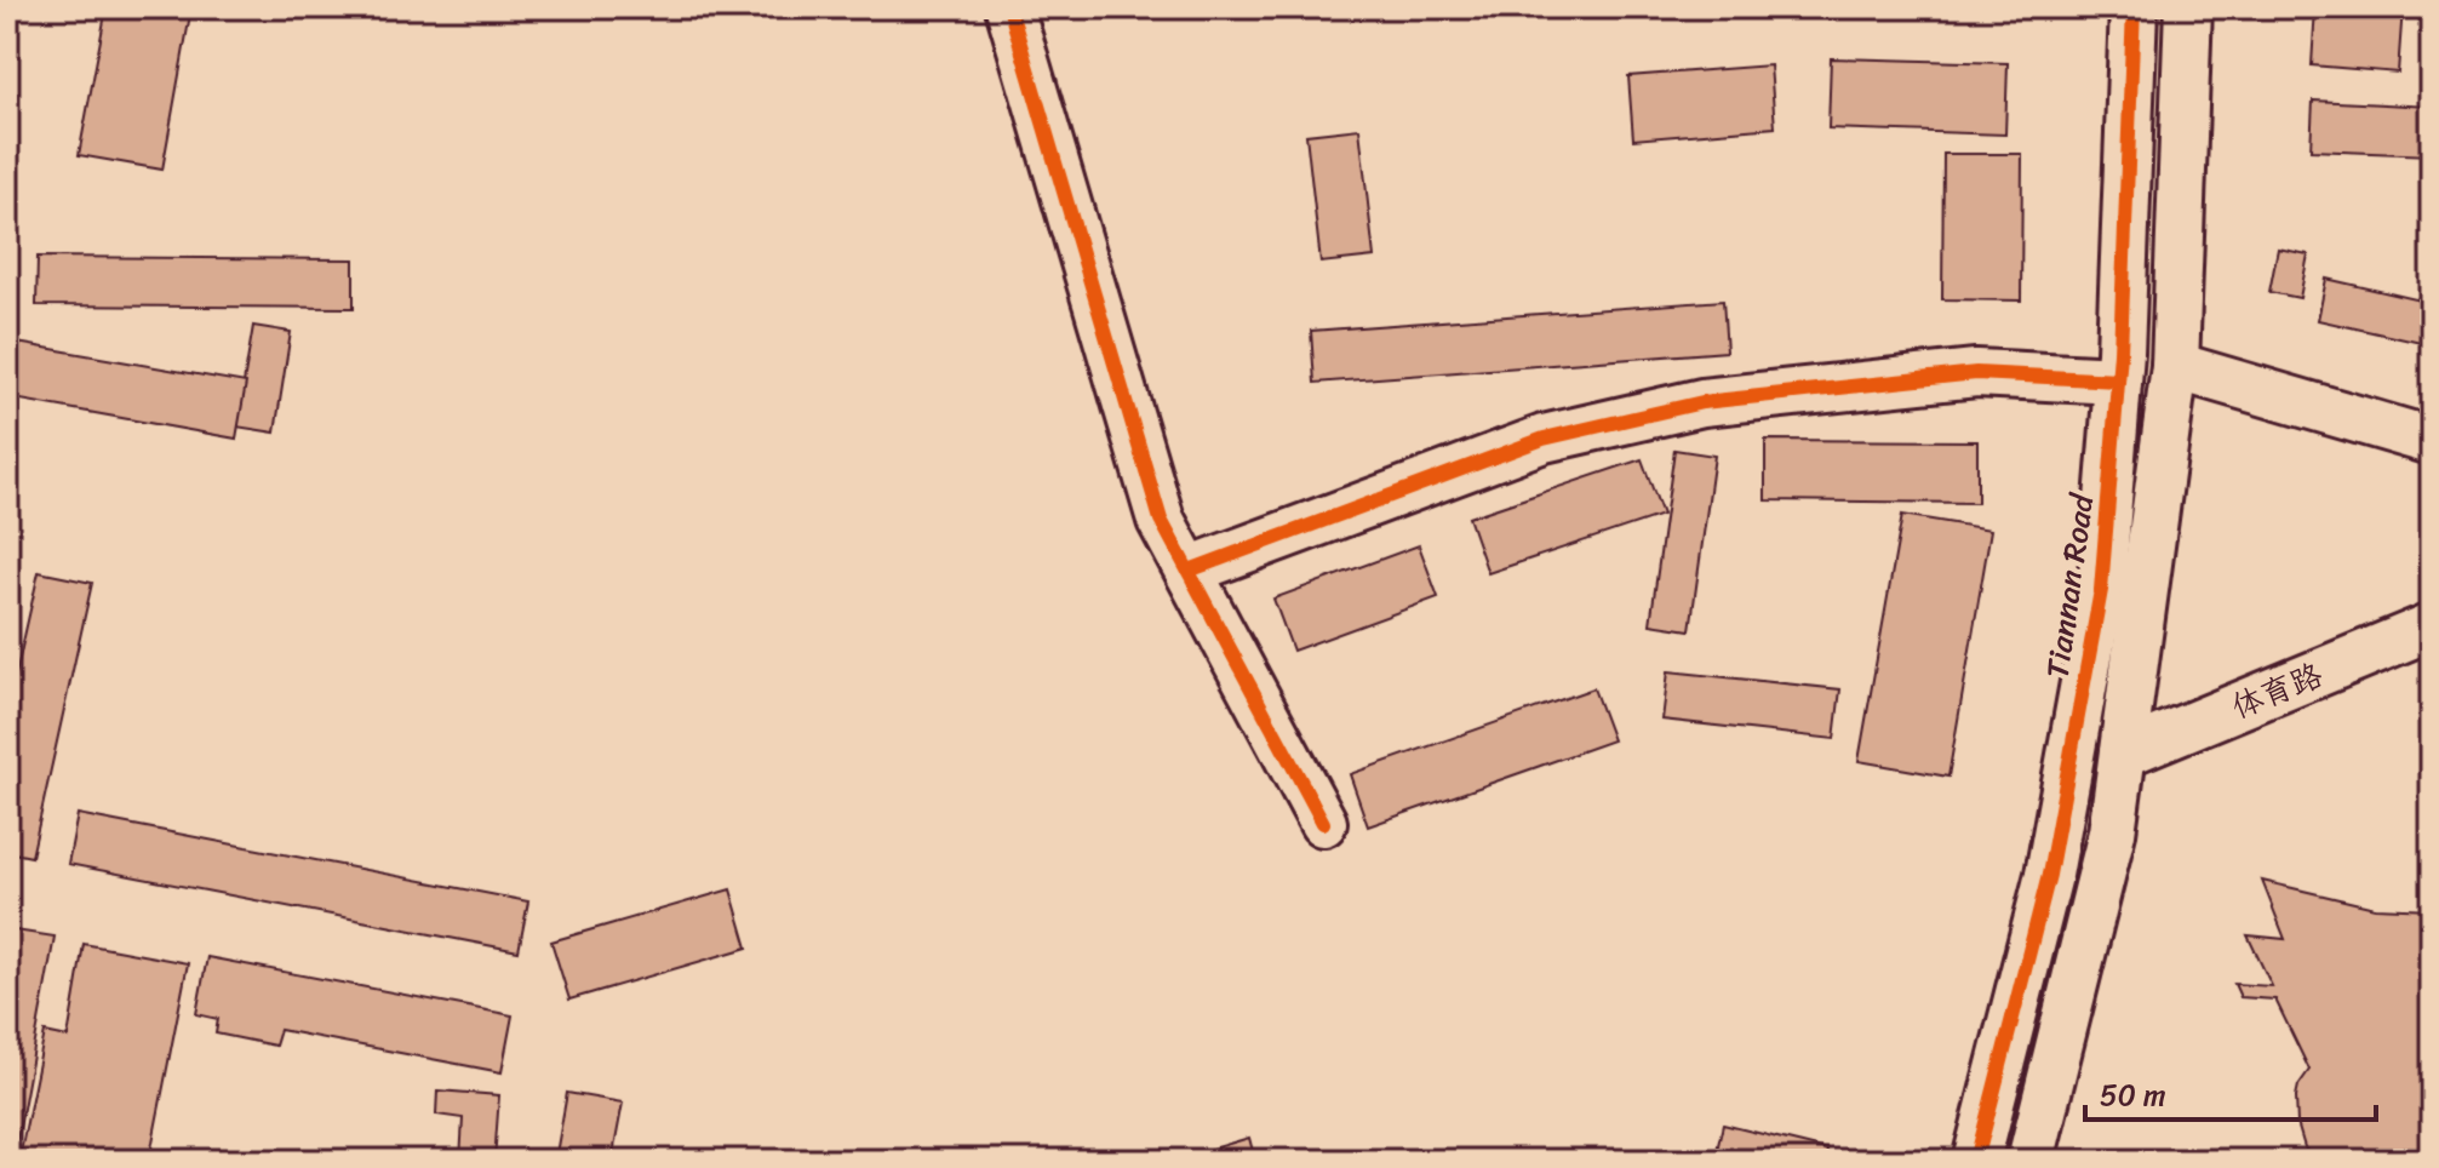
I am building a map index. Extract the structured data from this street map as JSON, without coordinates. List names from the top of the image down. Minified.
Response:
{"streets":{"street":["Tiannan Road","体育路"]},"scale_bar":"50 m"}
